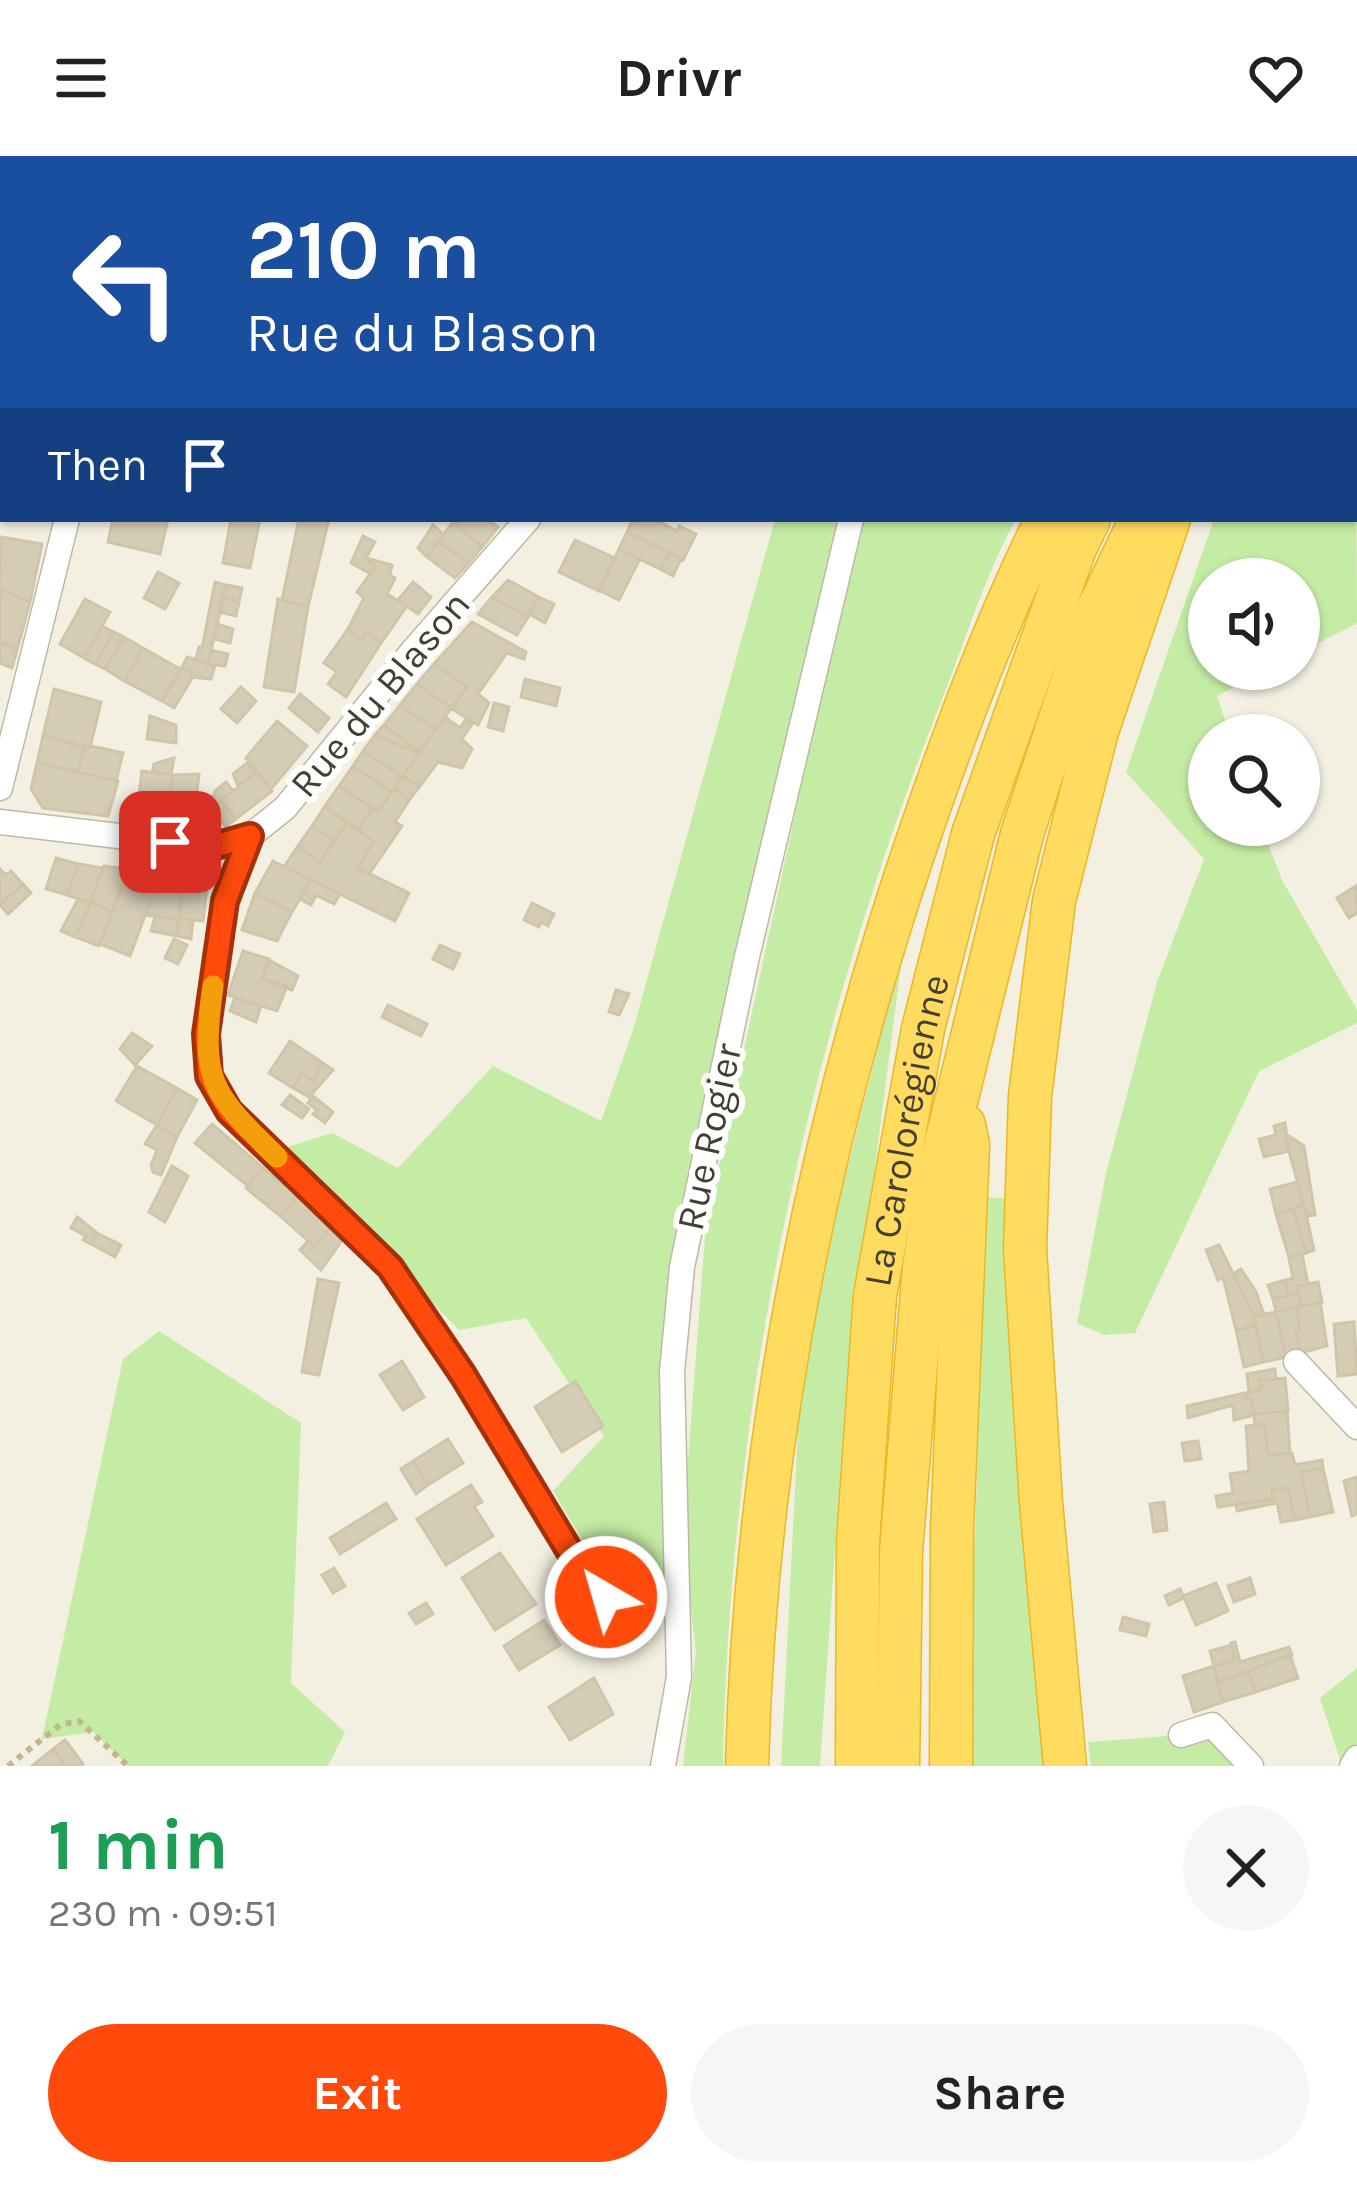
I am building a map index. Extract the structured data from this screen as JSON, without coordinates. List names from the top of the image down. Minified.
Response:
{"streets":{"highway":["La Carolorégienne"],"street":["Rue du Blason","Rue Rogier"]},"page":{"header":"Drivr","turn":["210 m","Rue du Blason"],"then":"Then","heading":["1 min","230 m · 09:51"],"buttons":["Exit","Share"]}}
